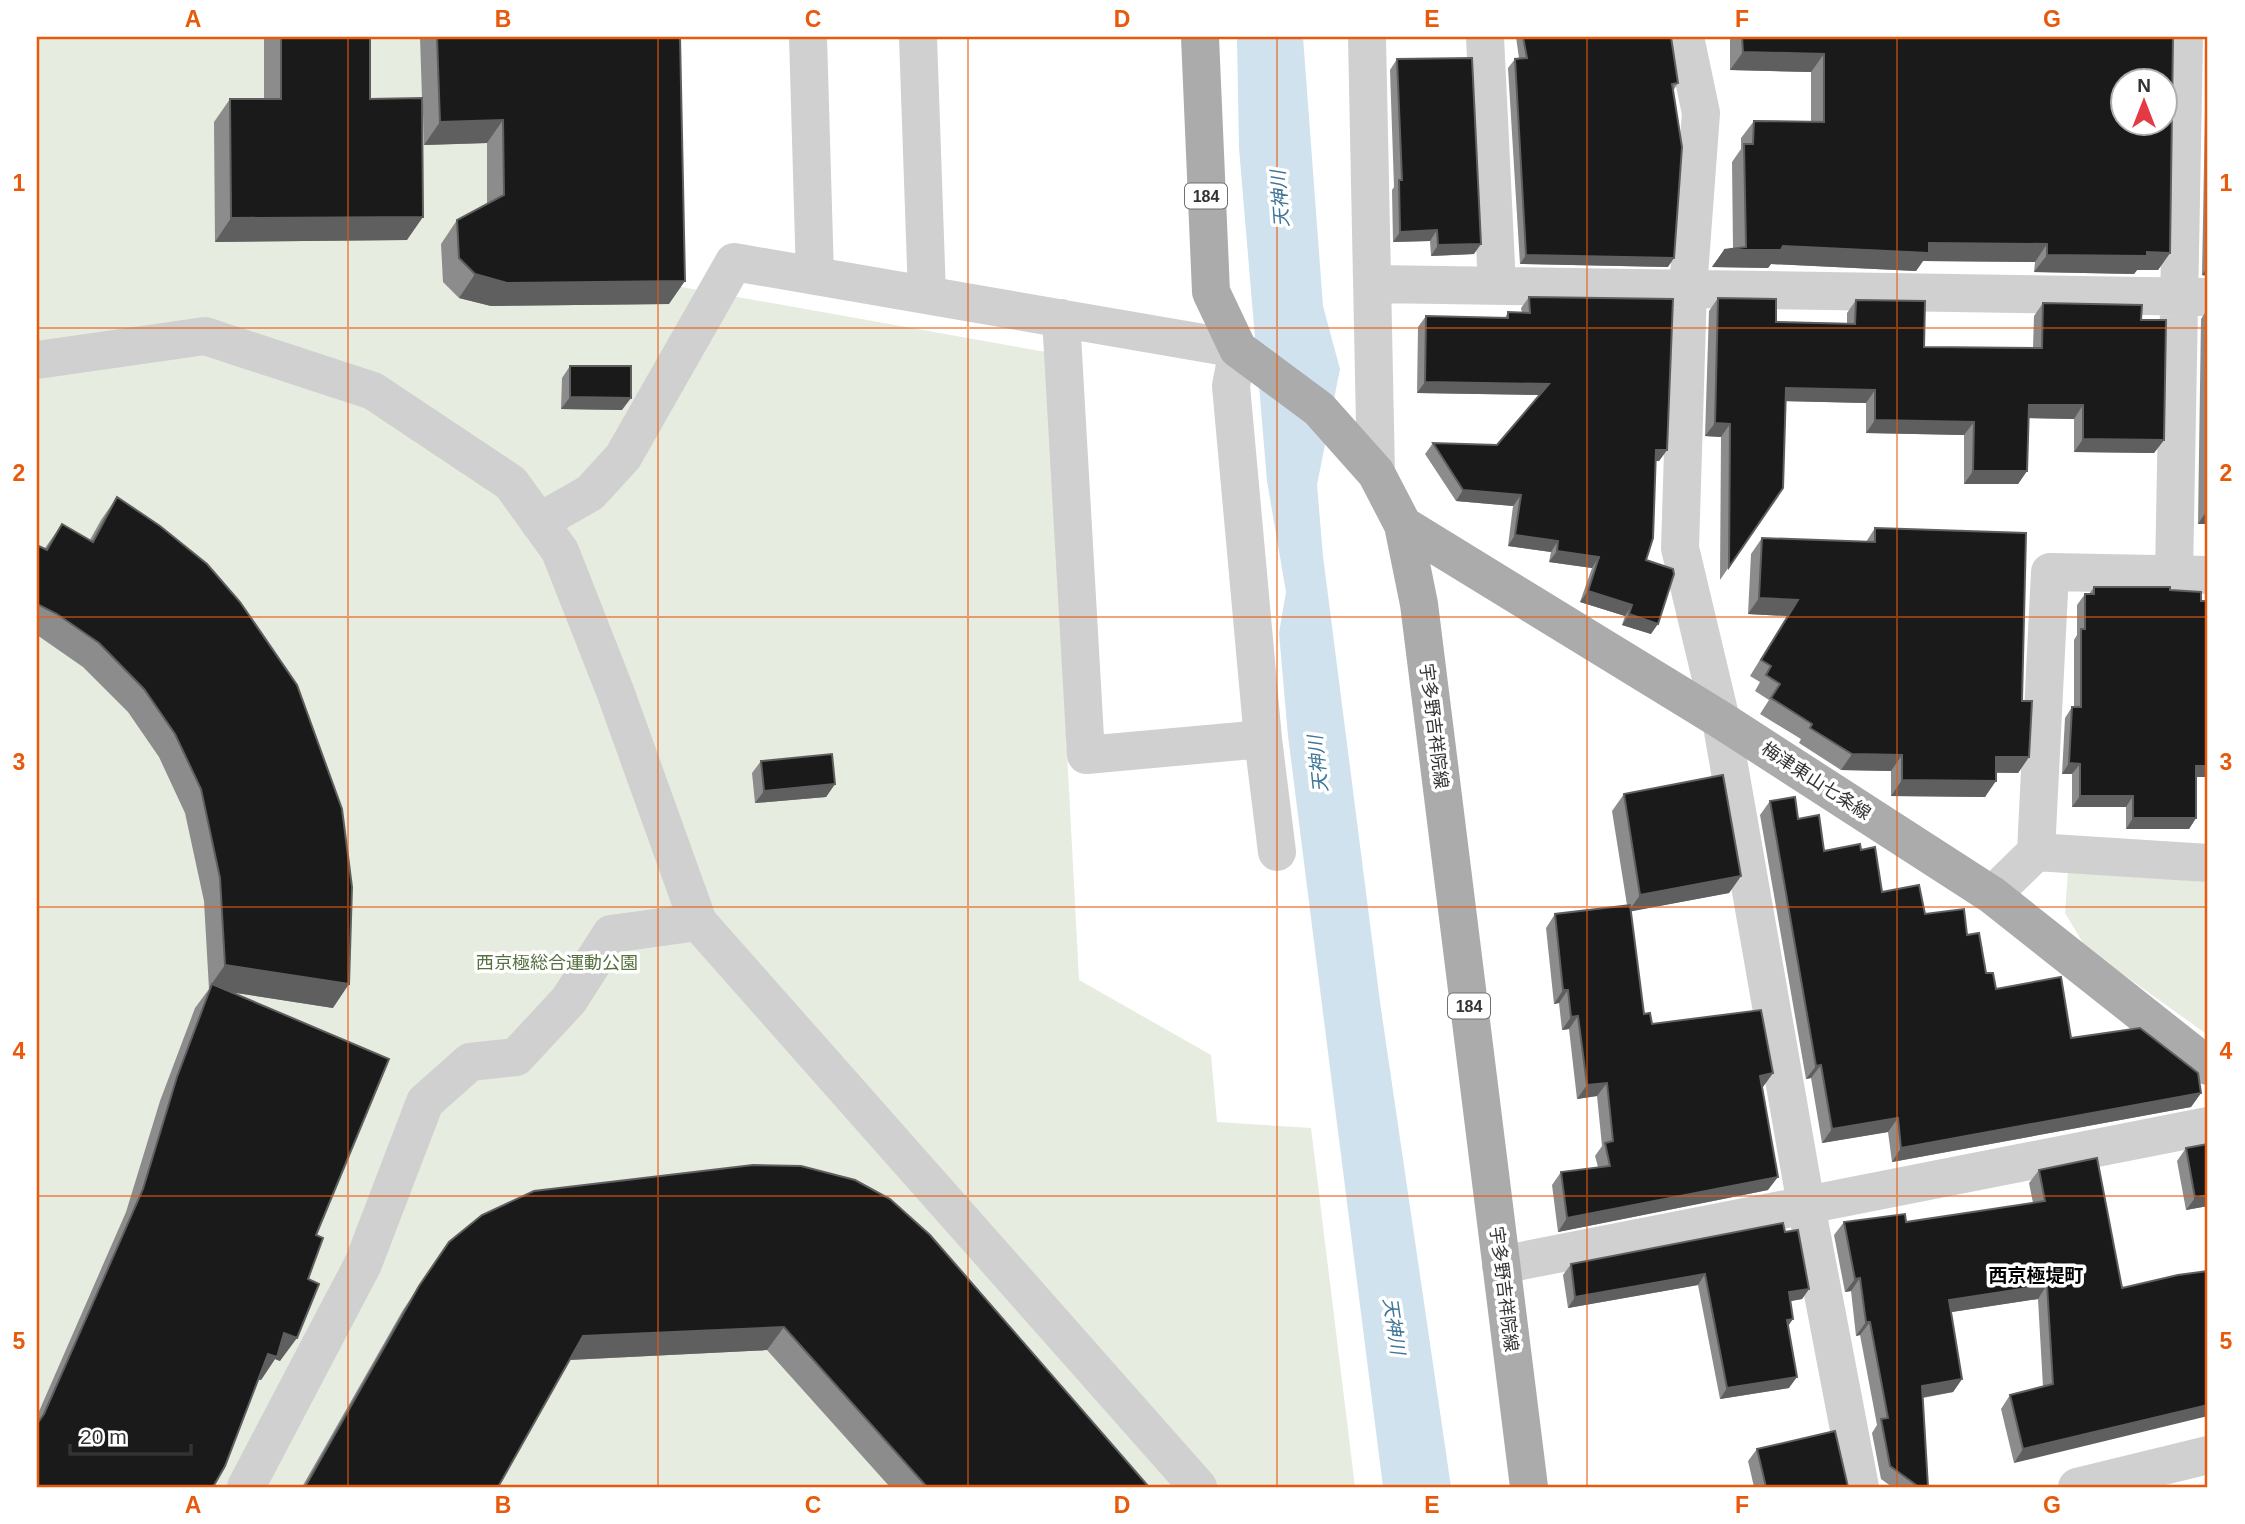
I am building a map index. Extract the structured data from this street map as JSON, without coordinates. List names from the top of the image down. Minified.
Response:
{"streets":{"main road":["184","宇多野吉祥院線","梅津東山七条線"]},"crossings":[["宇多野吉祥院線","梅津東山七条線"]],"districts":["西京極堤町"],"water":["天神川"],"parks":["西京極総合運動公園"],"scale_bar":"20 m","north":"top","grid":{"columns":["A","B","C","D","E","F","G"],"rows":["1","2","3","4","5"]}}
